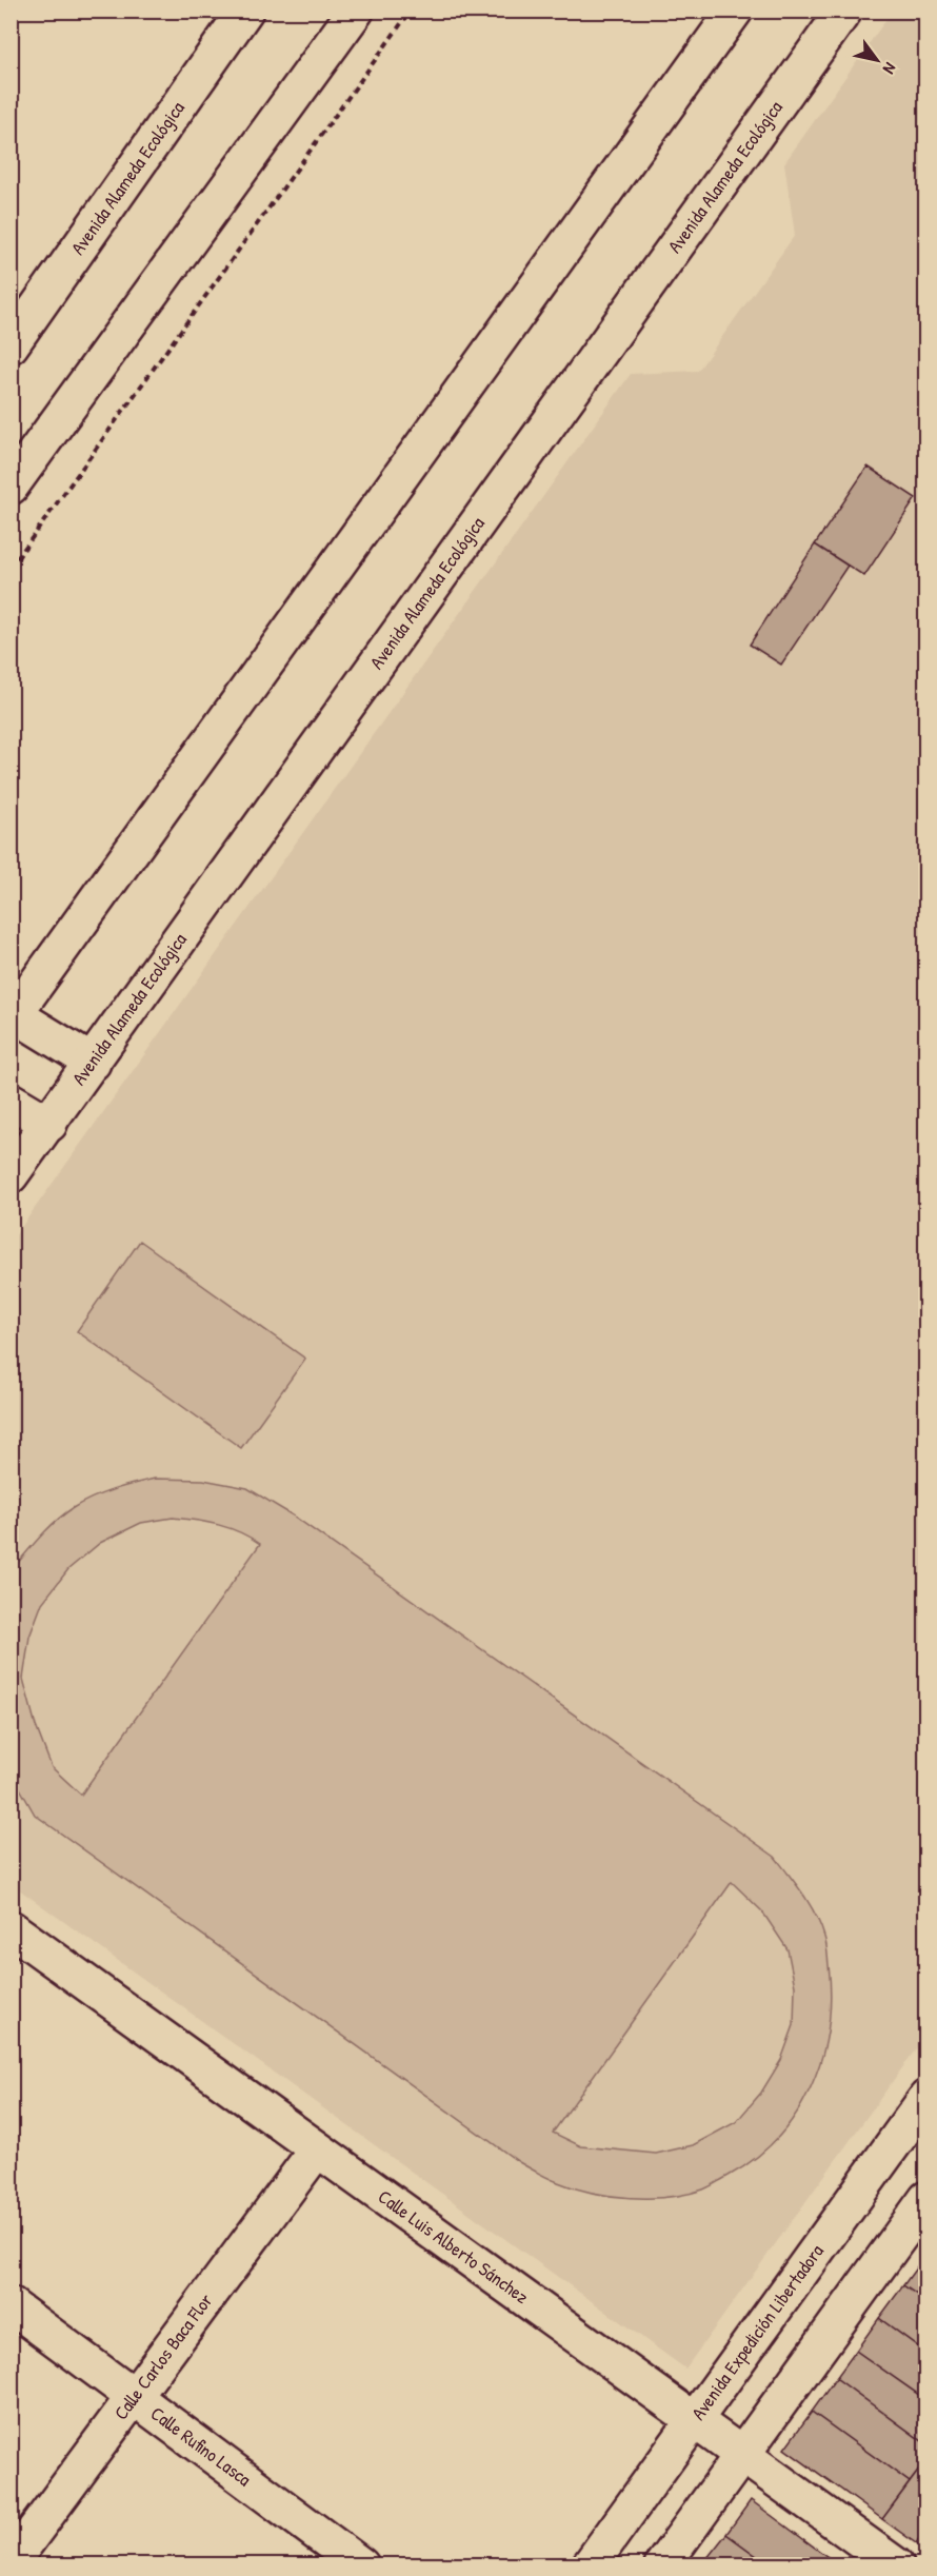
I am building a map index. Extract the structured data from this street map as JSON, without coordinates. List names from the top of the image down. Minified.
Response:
{"streets":{"street":["Avenida Alameda Ecológica","Calle Luis Alberto Sánchez","Avenida Expedición Libertadora","Calle Carlos Baca Flor","Calle Rufino Lasca"]},"crossings":[["Calle Luis Alberto Sánchez","Avenida Expedición Libertadora"],["Calle Luis Alberto Sánchez","Calle Carlos Baca Flor"],["Calle Carlos Baca Flor","Calle Rufino Lasca"]],"north":"bottom right"}
